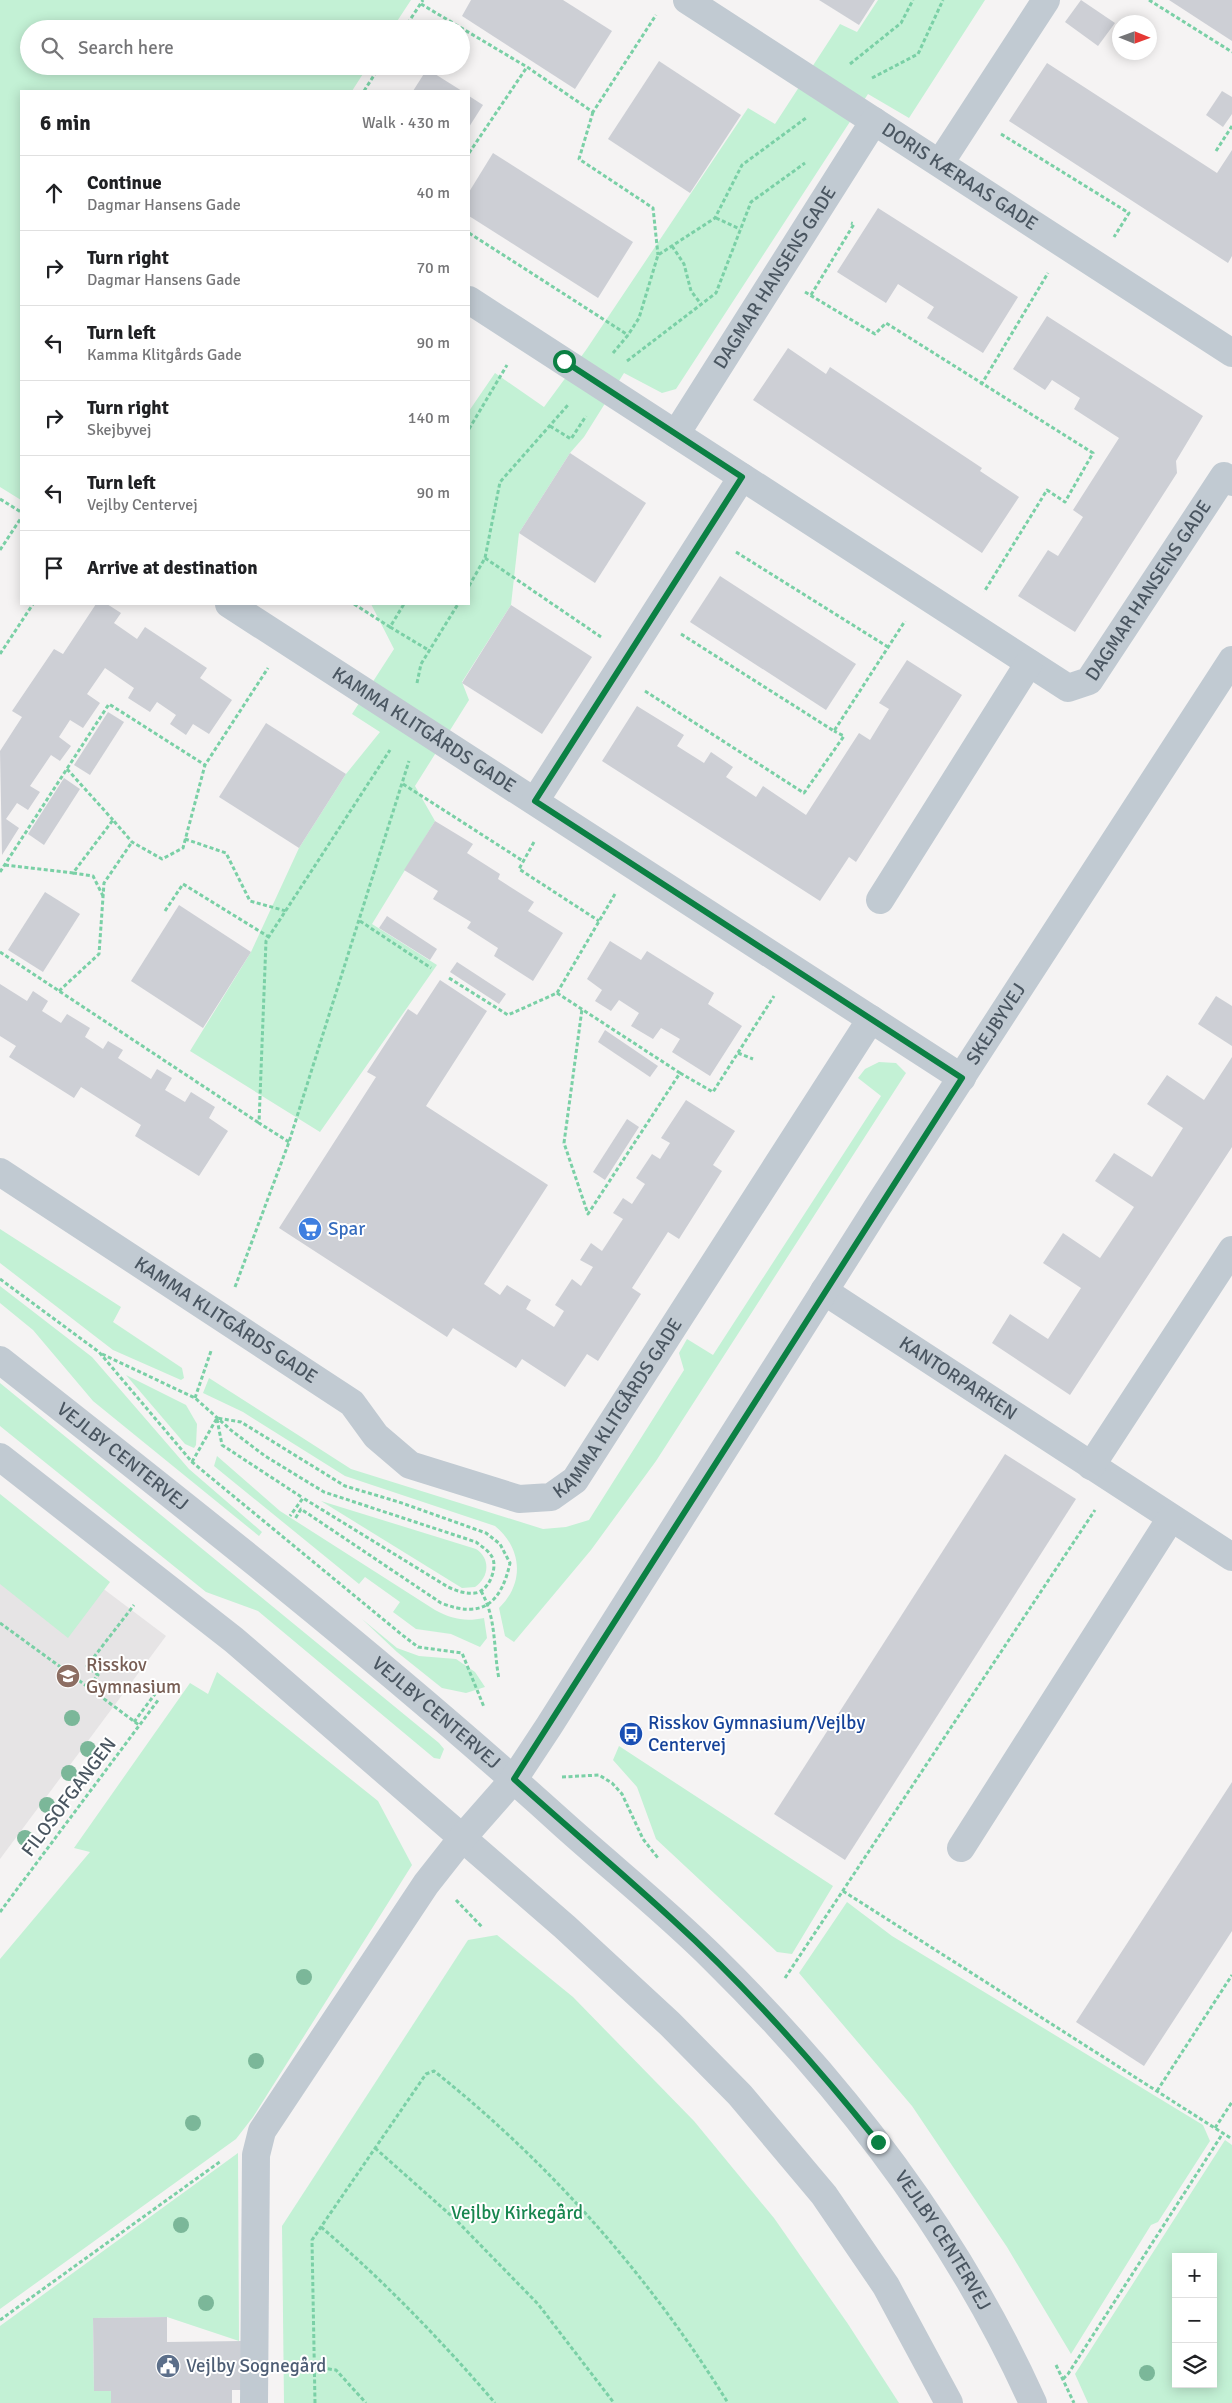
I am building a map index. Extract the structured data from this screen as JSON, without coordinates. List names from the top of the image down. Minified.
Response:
{"streets":{"street":["DORIS KÆRAAS GADE","DAGMAR HANSENS GADE","KAMMA KLITGÅRDS GADE","SKEJBYVEJ","KANTORPARKEN","VEJLBY CENTERVEJ"],"path":["FILOSOFGANGEN"]},"crossings":[["DORIS KÆRAAS GADE","DAGMAR HANSENS GADE"],["KAMMA KLITGÅRDS GADE","SKEJBYVEJ"],["SKEJBYVEJ","KANTORPARKEN"],["SKEJBYVEJ","VEJLBY CENTERVEJ"]],"parks":["Vejlby Kirkegård"],"places":{"supermarket":["Spar"],"school or university":["Risskov Gymnasium"],"bus stop":["Risskov Gymnasium/Vejlby Centervej"],"public building":["Vejlby Sognegård"]},"north":"right","page":{"search":"Search here","heading":["6 min","Walk · 430 m"],"list":[["Continue","Dagmar Hansens Gade","40 m"],["Turn right","Dagmar Hansens Gade","70 m"],["Turn left","Kamma Klitgårds Gade","90 m"],["Turn right","Skejbyvej","140 m"],["Turn left","Vejlby Centervej","90 m"],"Arrive at destination"],"map_buttons":["+","−"]}}
